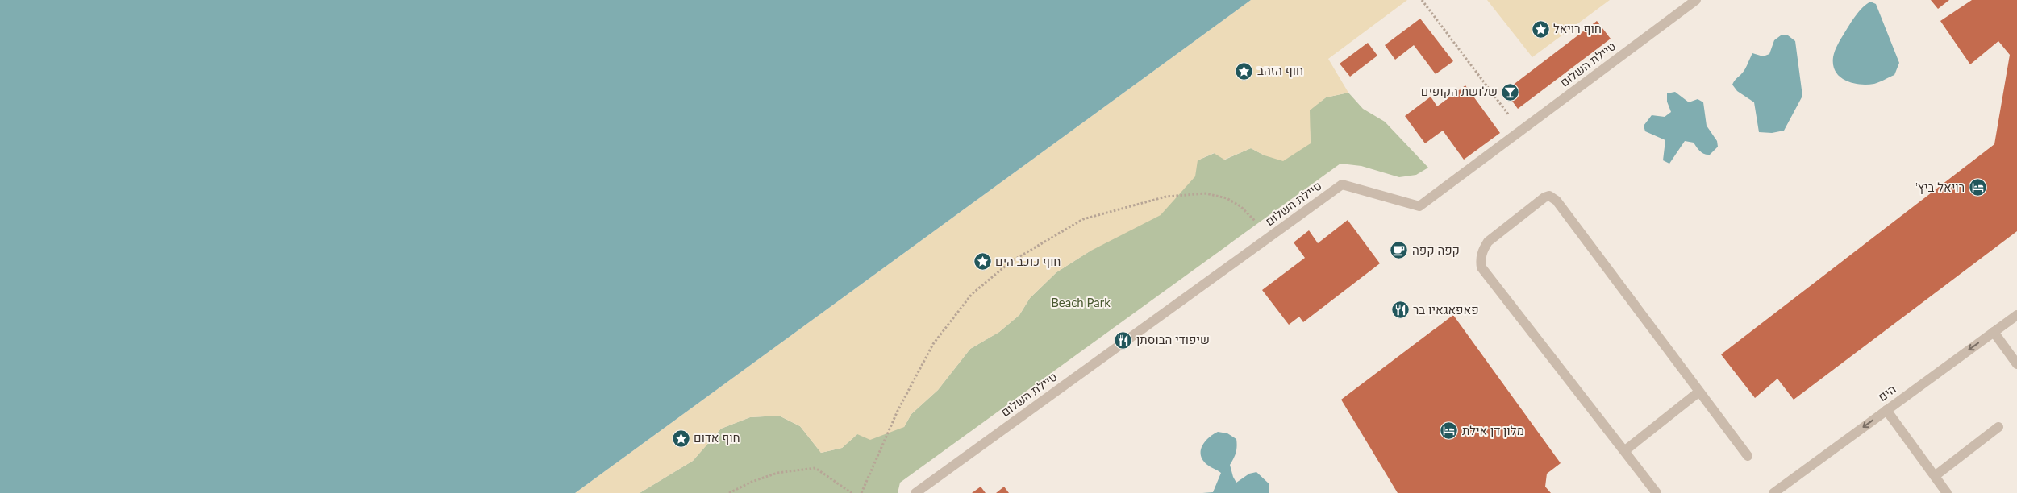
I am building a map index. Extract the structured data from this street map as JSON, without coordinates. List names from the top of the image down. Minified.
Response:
{"streets":{"street":["טיילת השלום","הים"]},"one_way":["הים"],"parks":["Beach Park"],"places":{"place":["חוף רויאל","חוף הזהב","חוף כוכב הים","חוף אדום"],"bar":["שלושת הקופים"],"hotel":["'רויאל ביץ","מלון דן אילת"],"cafe":["קפה קפה"],"restaurant":["פאפאגאיו בר","שיפודי הבוסתן"]}}
